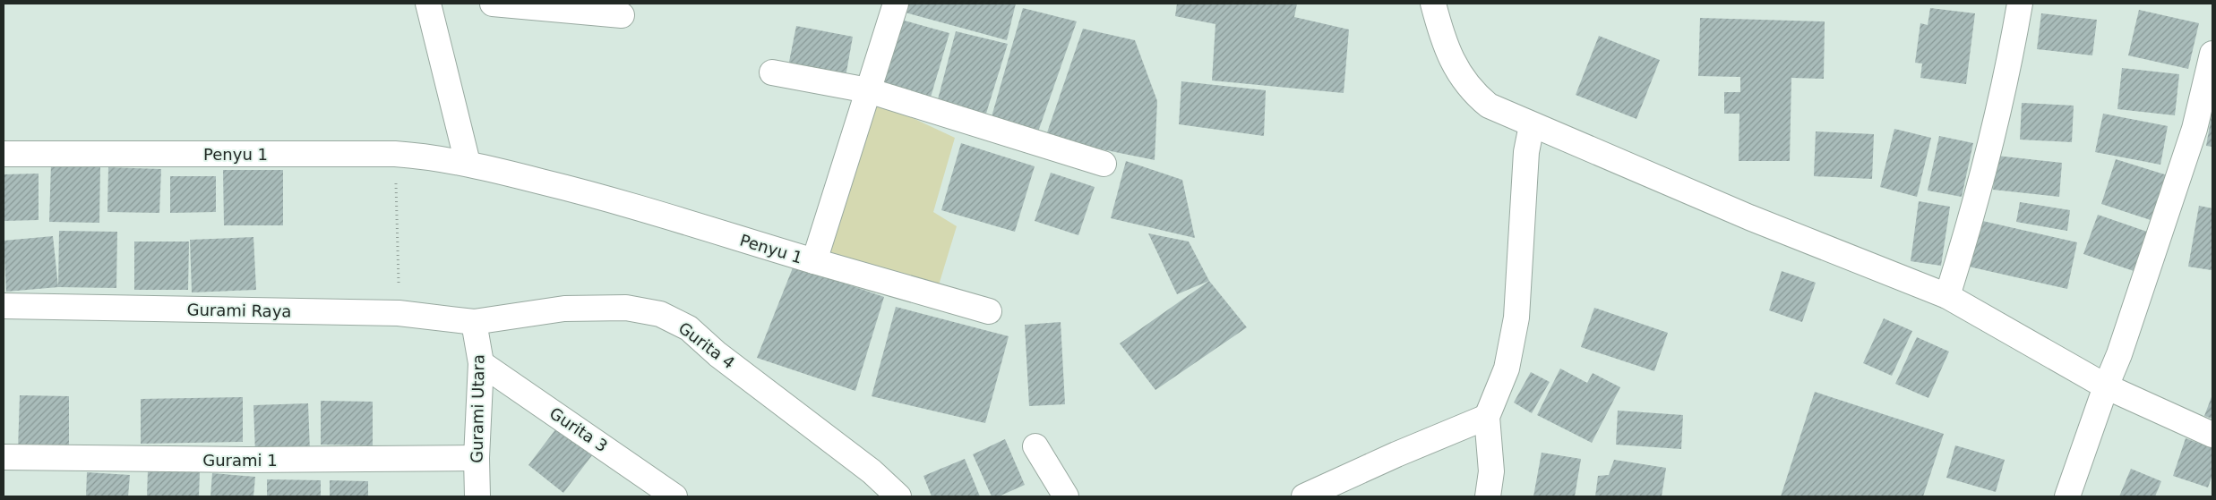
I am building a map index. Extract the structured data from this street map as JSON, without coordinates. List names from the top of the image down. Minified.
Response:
{"streets":{"street":["Penyu 1","Gurami Raya","Gurita 4","Gurami Utara","Gurita 3","Gurami 1"]},"crossings":[["Gurami Raya","Gurita 4"],["Gurami Raya","Gurami Utara"],["Gurita 4","Gurami Utara"],["Gurami Utara","Gurita 3"],["Gurami Utara","Gurami 1"]]}
